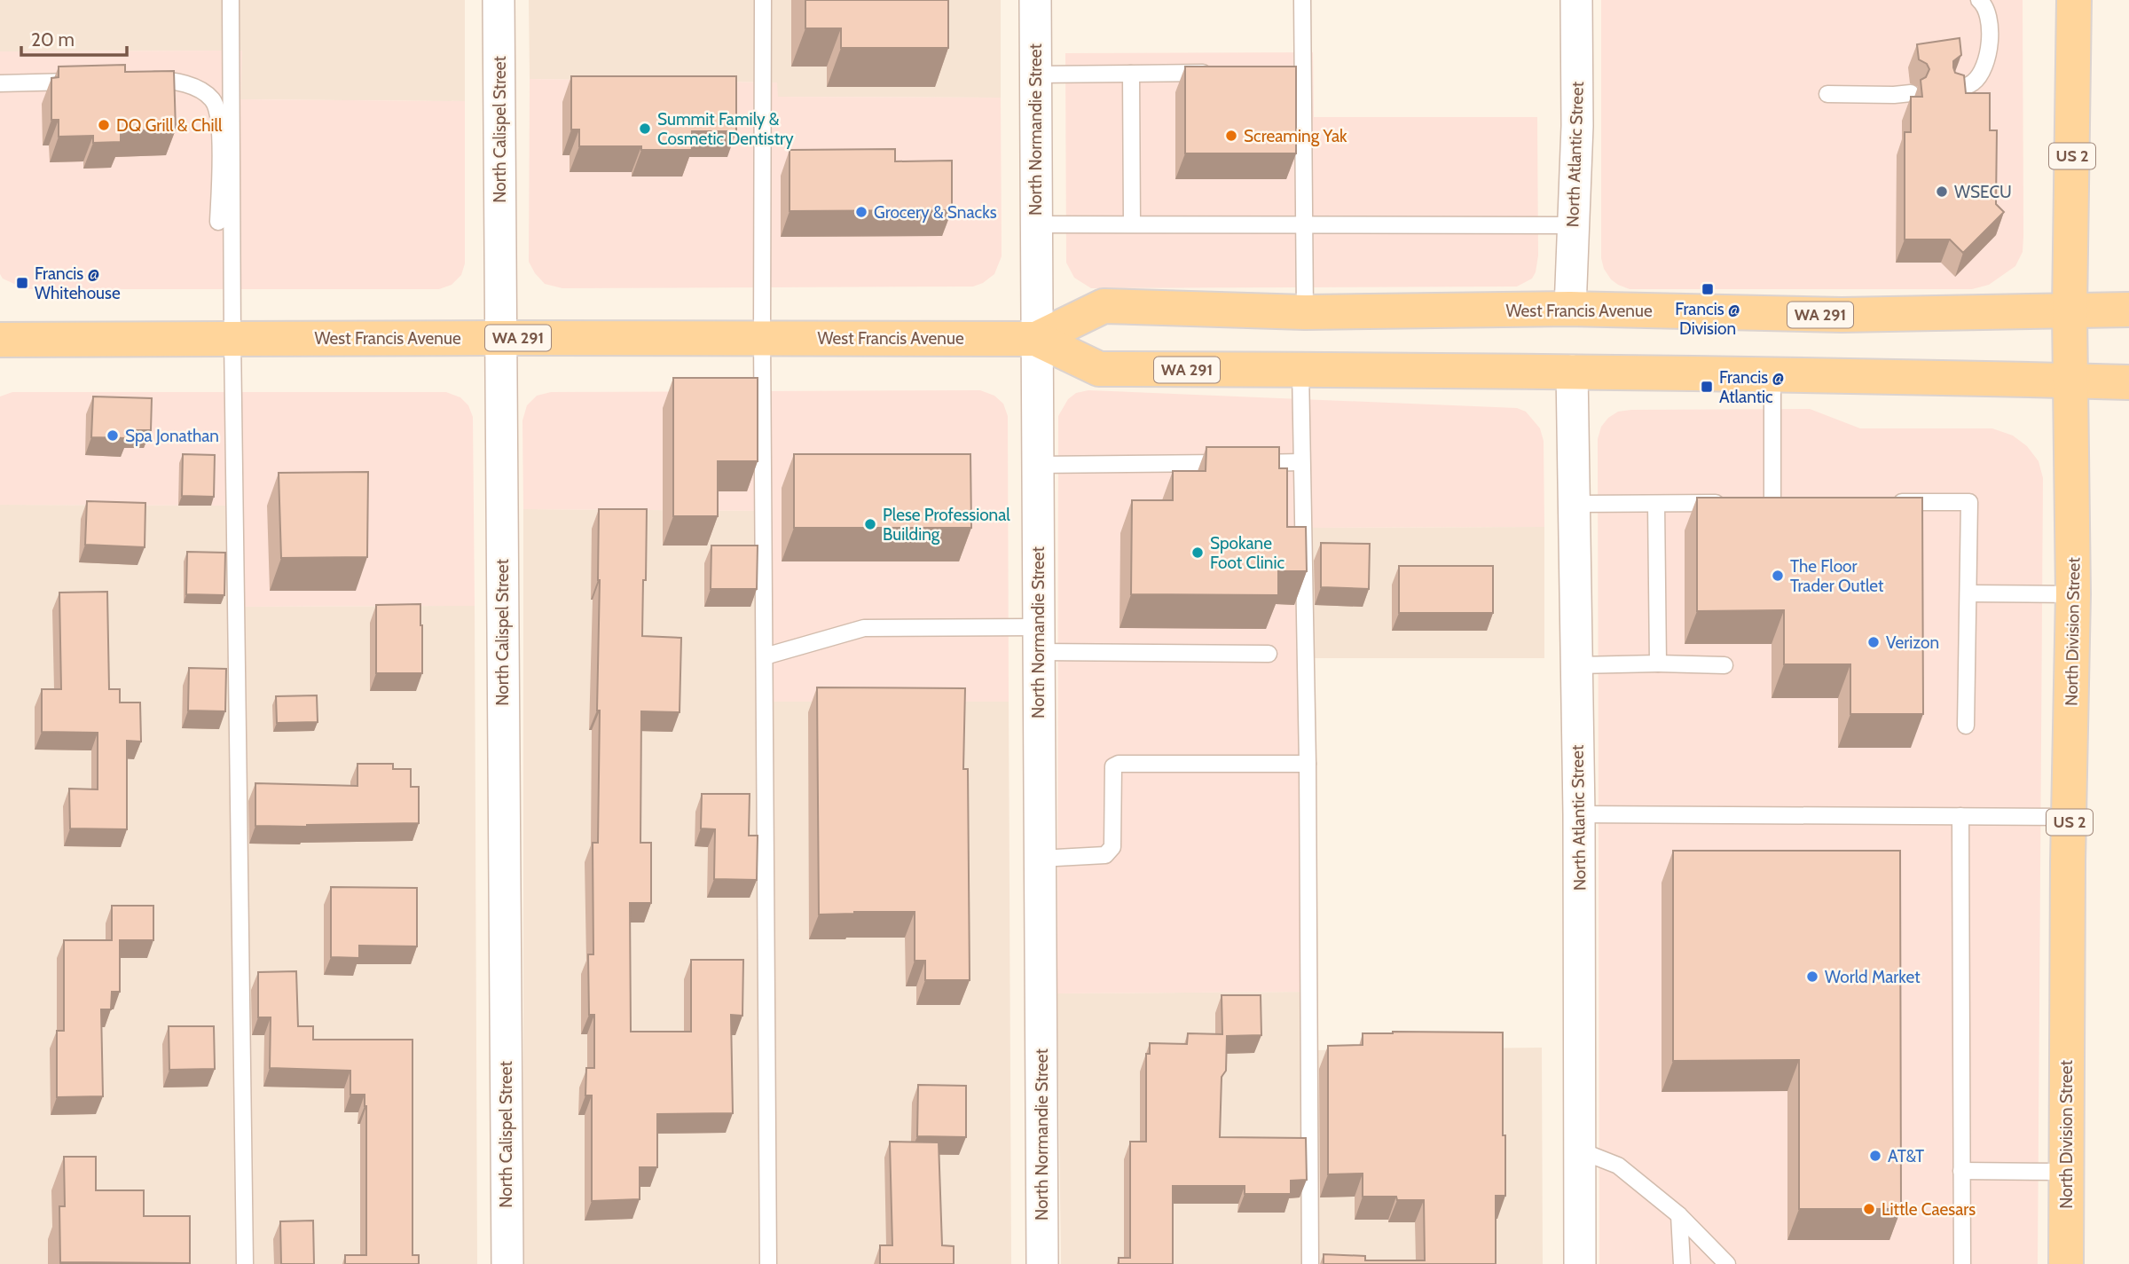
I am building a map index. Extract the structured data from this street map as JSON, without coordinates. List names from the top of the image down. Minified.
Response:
{"streets":{"main road":["US 2","West Francis Avenue","WA 291","North Division Street"],"street":["North Calispel Street","North Normandie Street","North Atlantic Street"]},"crossings":[["North Calispel Street","West Francis Avenue"],["North Normandie Street","West Francis Avenue"],["North Atlantic Street","West Francis Avenue"],["West Francis Avenue","North Division Street"]],"places":{"other":["DQ Grill & Chill","Summit Family & Cosmetic Dentistry","Screaming Yak","WSECU","Grocery & Snacks","Spa Jonathan","Plese Professional Building","Spokane Foot Clinic","The Floor Trader Outlet","Verizon","World Market","AT&T","Little Caesars"],"transit":["Francis @ Whitehouse","Francis @ Division","Francis @ Atlantic"]},"scale_bar":"20 m"}
